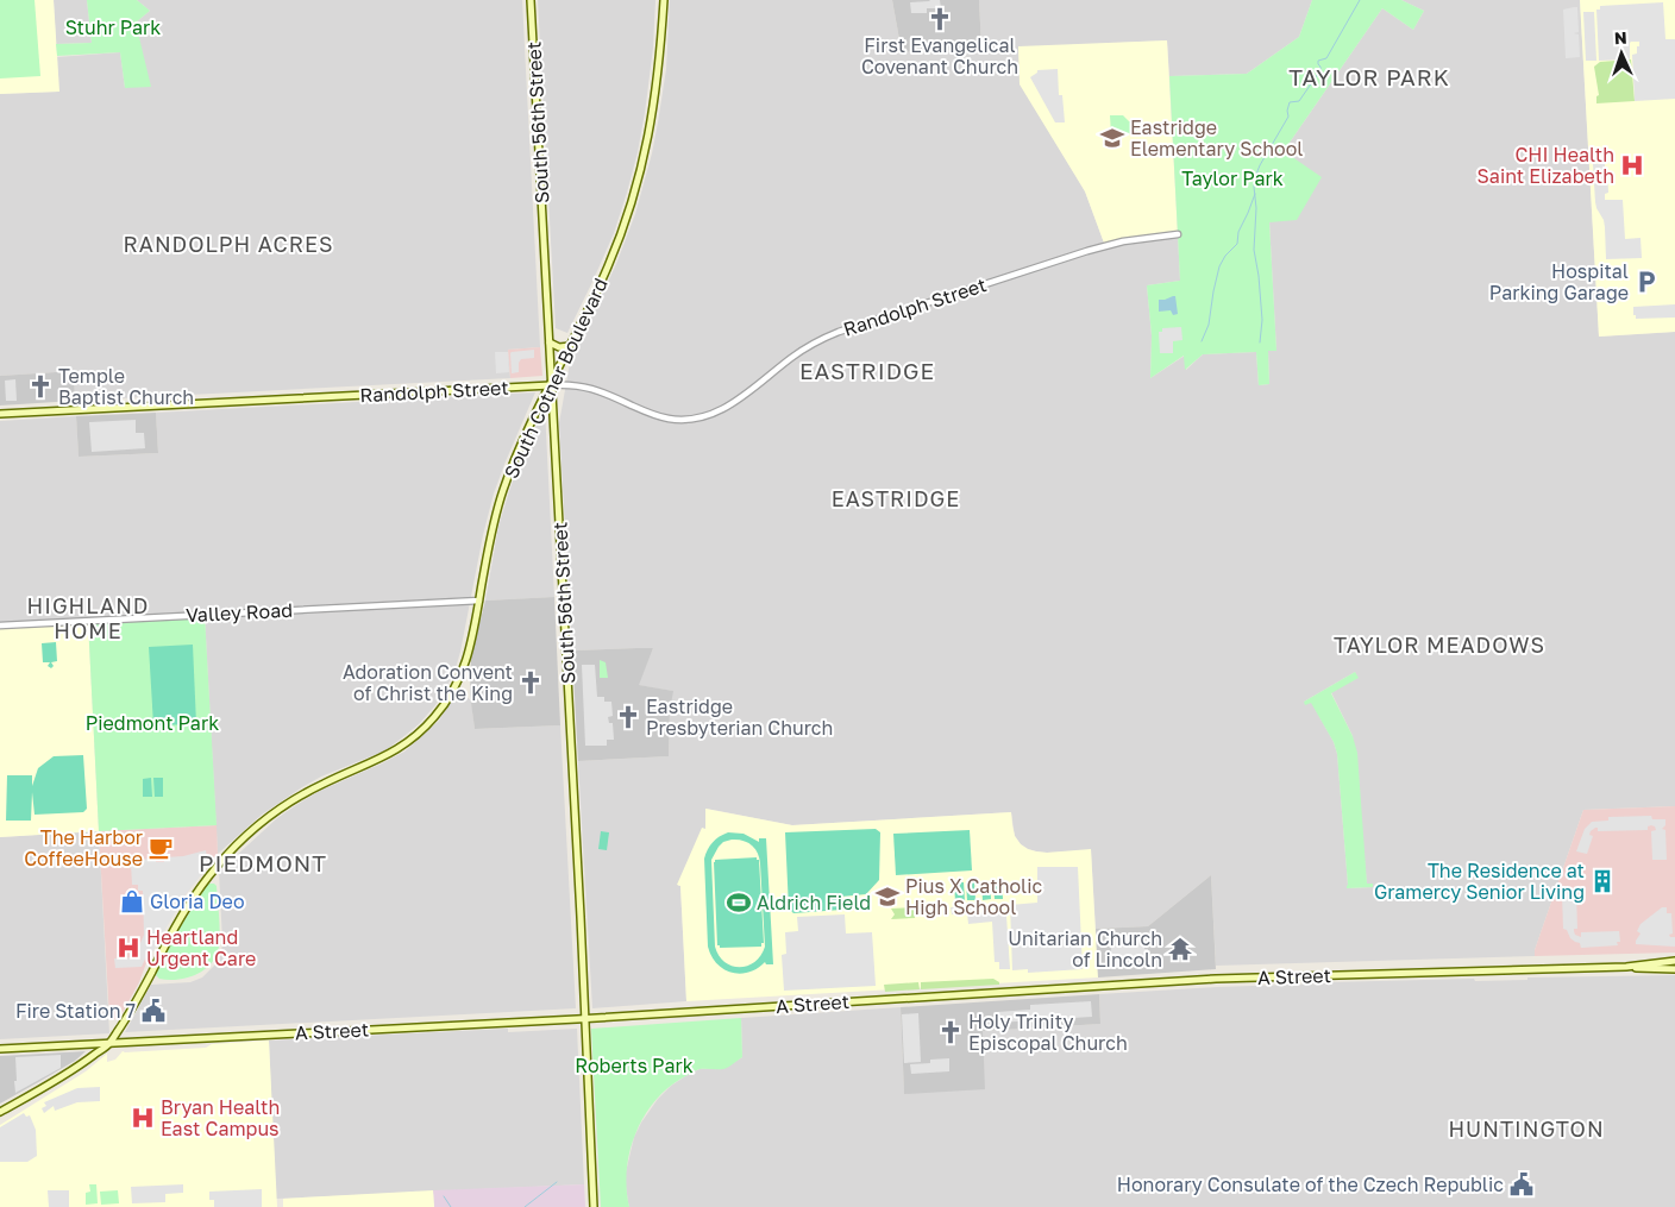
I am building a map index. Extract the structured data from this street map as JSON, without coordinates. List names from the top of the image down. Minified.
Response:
{"streets":{"main road":["South 56th Street","Randolph Street","South Cotner Boulevard","A Street"],"street":["Valley Road"]},"crossings":[["South 56th Street","Randolph Street"],["South 56th Street","South Cotner Boulevard"],["South 56th Street","A Street"],["Randolph Street","South Cotner Boulevard"],["South Cotner Boulevard","Valley Road"],["South Cotner Boulevard","A Street"]],"districts":["TAYLOR PARK","RANDOLPH ACRES","EASTRIDGE","EASTRIDGE","HIGHLAND HOME","TAYLOR MEADOWS","PIEDMONT","HUNTINGTON"],"parks":["Stuhr Park","Taylor Park","Piedmont Park","Roberts Park"],"places":{"church":["First Evangelical Covenant Church","Temple Baptist Church","Adoration Convent of Christ the King","Eastridge Presbyterian Church","Holy Trinity Episcopal Church"],"school or university":["Eastridge Elementary School","Pius X Catholic High School"],"hospital":["CHI Health Saint Elizabeth","Heartland Urgent Care","Bryan Health East Campus"],"parking":["Hospital Parking Garage"],"cafe":["The Harbor CoffeeHouse"],"building":["The Residence at Gramercy Senior Living"],"shop":["Gloria Deo"],"sports":["Aldrich Field"],"temple":["Unitarian Church of Lincoln"],"public building":["Fire Station 7","Honorary Consulate of the Czech Republic"]},"north":"top"}
